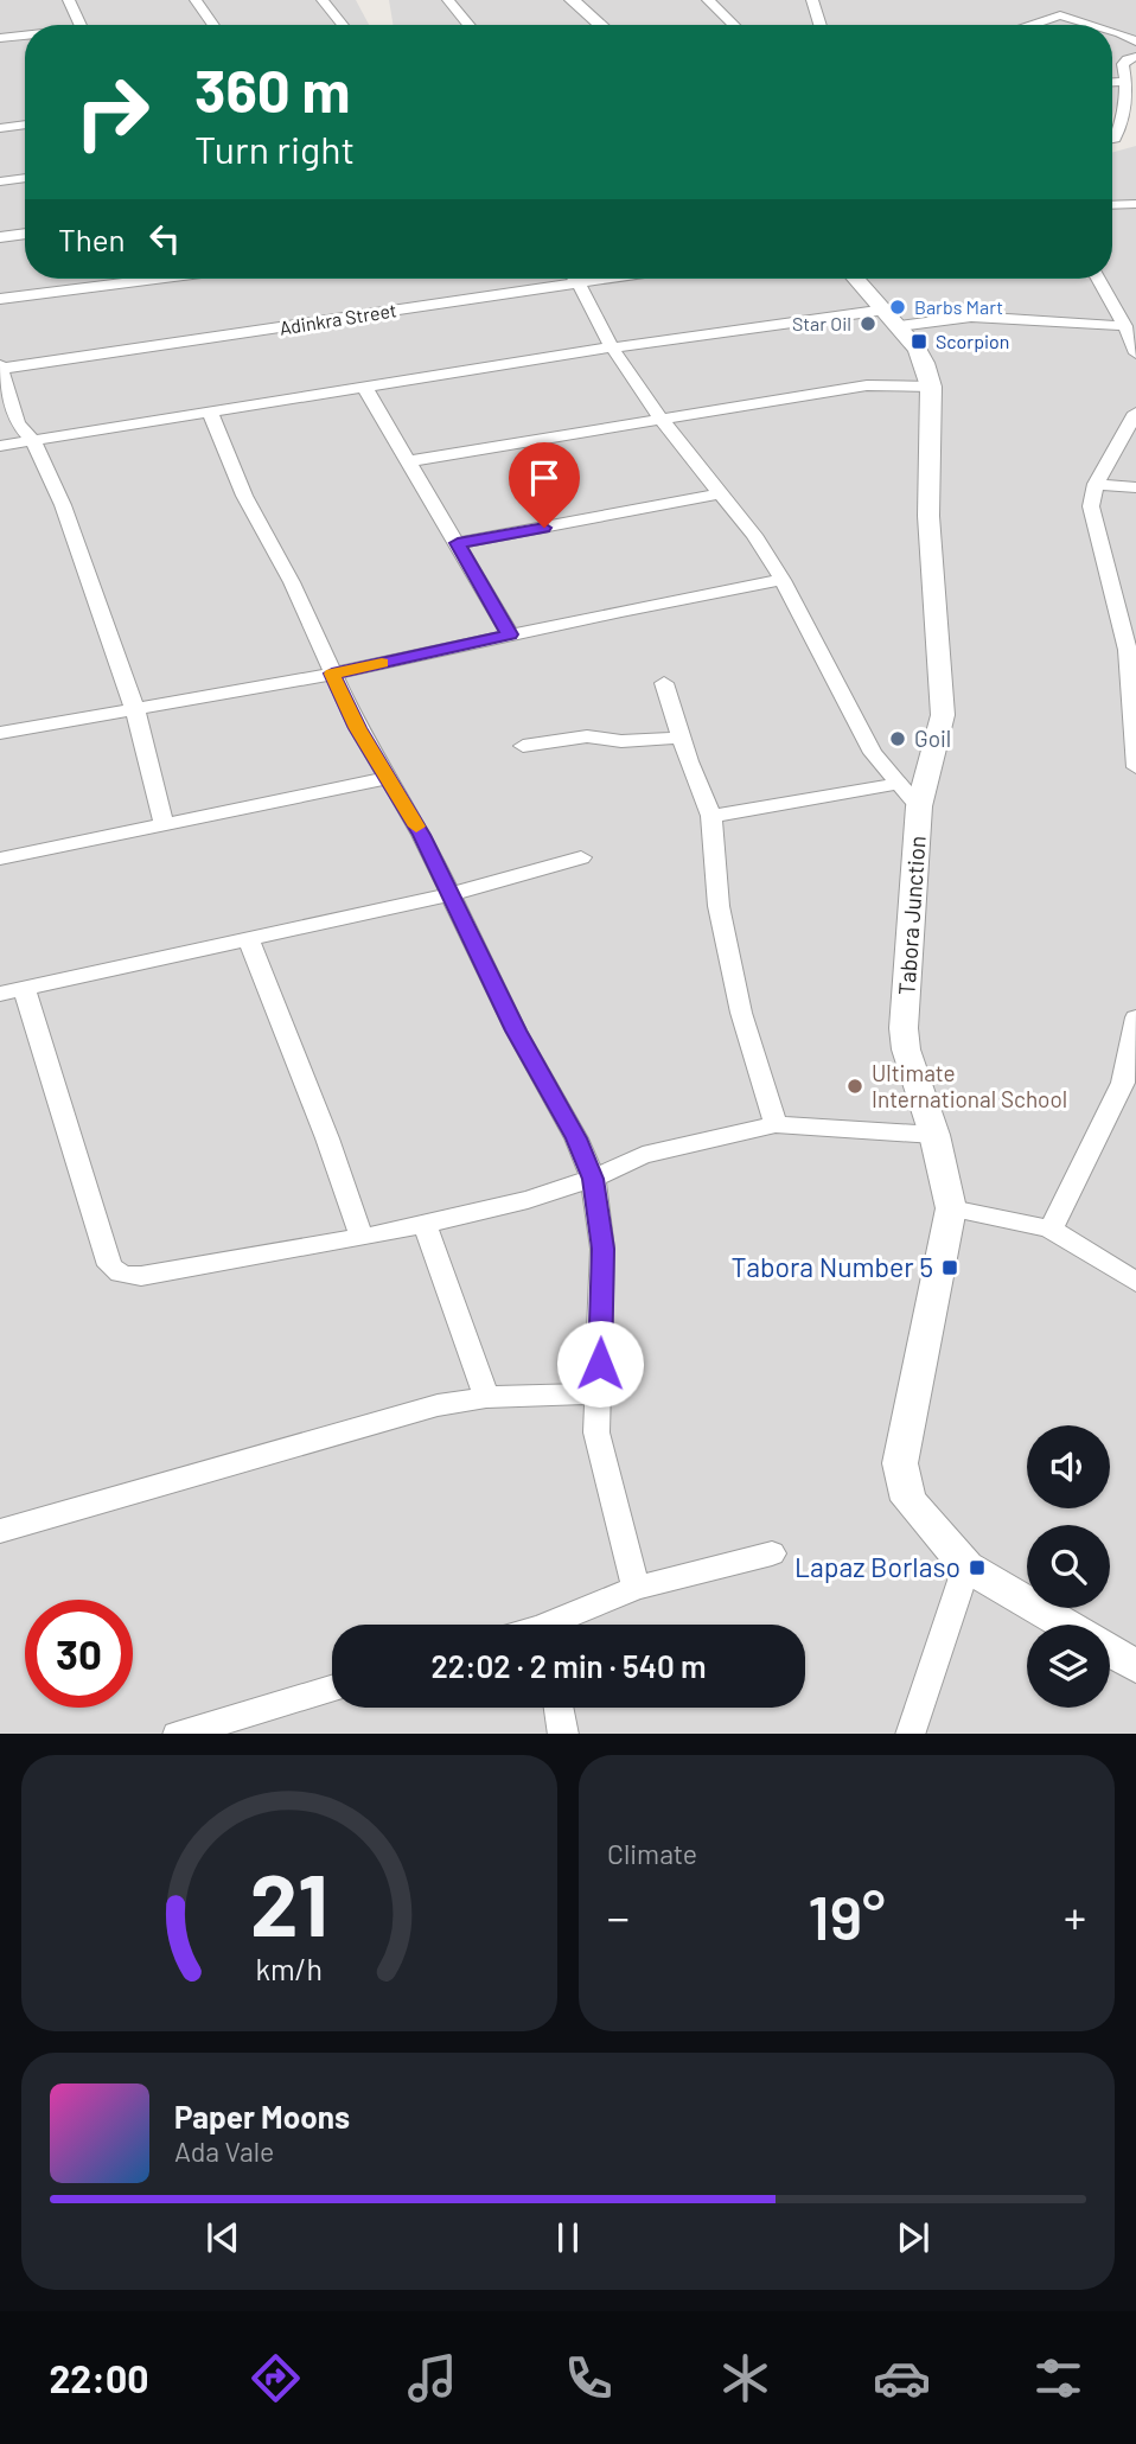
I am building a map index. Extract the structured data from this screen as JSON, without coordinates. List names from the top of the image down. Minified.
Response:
{"streets":{"street":["Adinkra Street","Tabora Junction"]},"places":{"other":["Barbs Mart","Star Oil","Goil","Ultimate International School"],"transit":["Scorpion","Tabora Number 5","Lapaz Borlaso"]},"page":{"turn":["360 m","Turn right"],"then":"Then","limit":"30","trip":"22:02 · 2 min · 540 m","tile":"Climate","heat":["−","19°","+"],"song":["Paper Moons","Ada Vale"],"tabs":"22:00","gauge":["21","km/h"]}}
